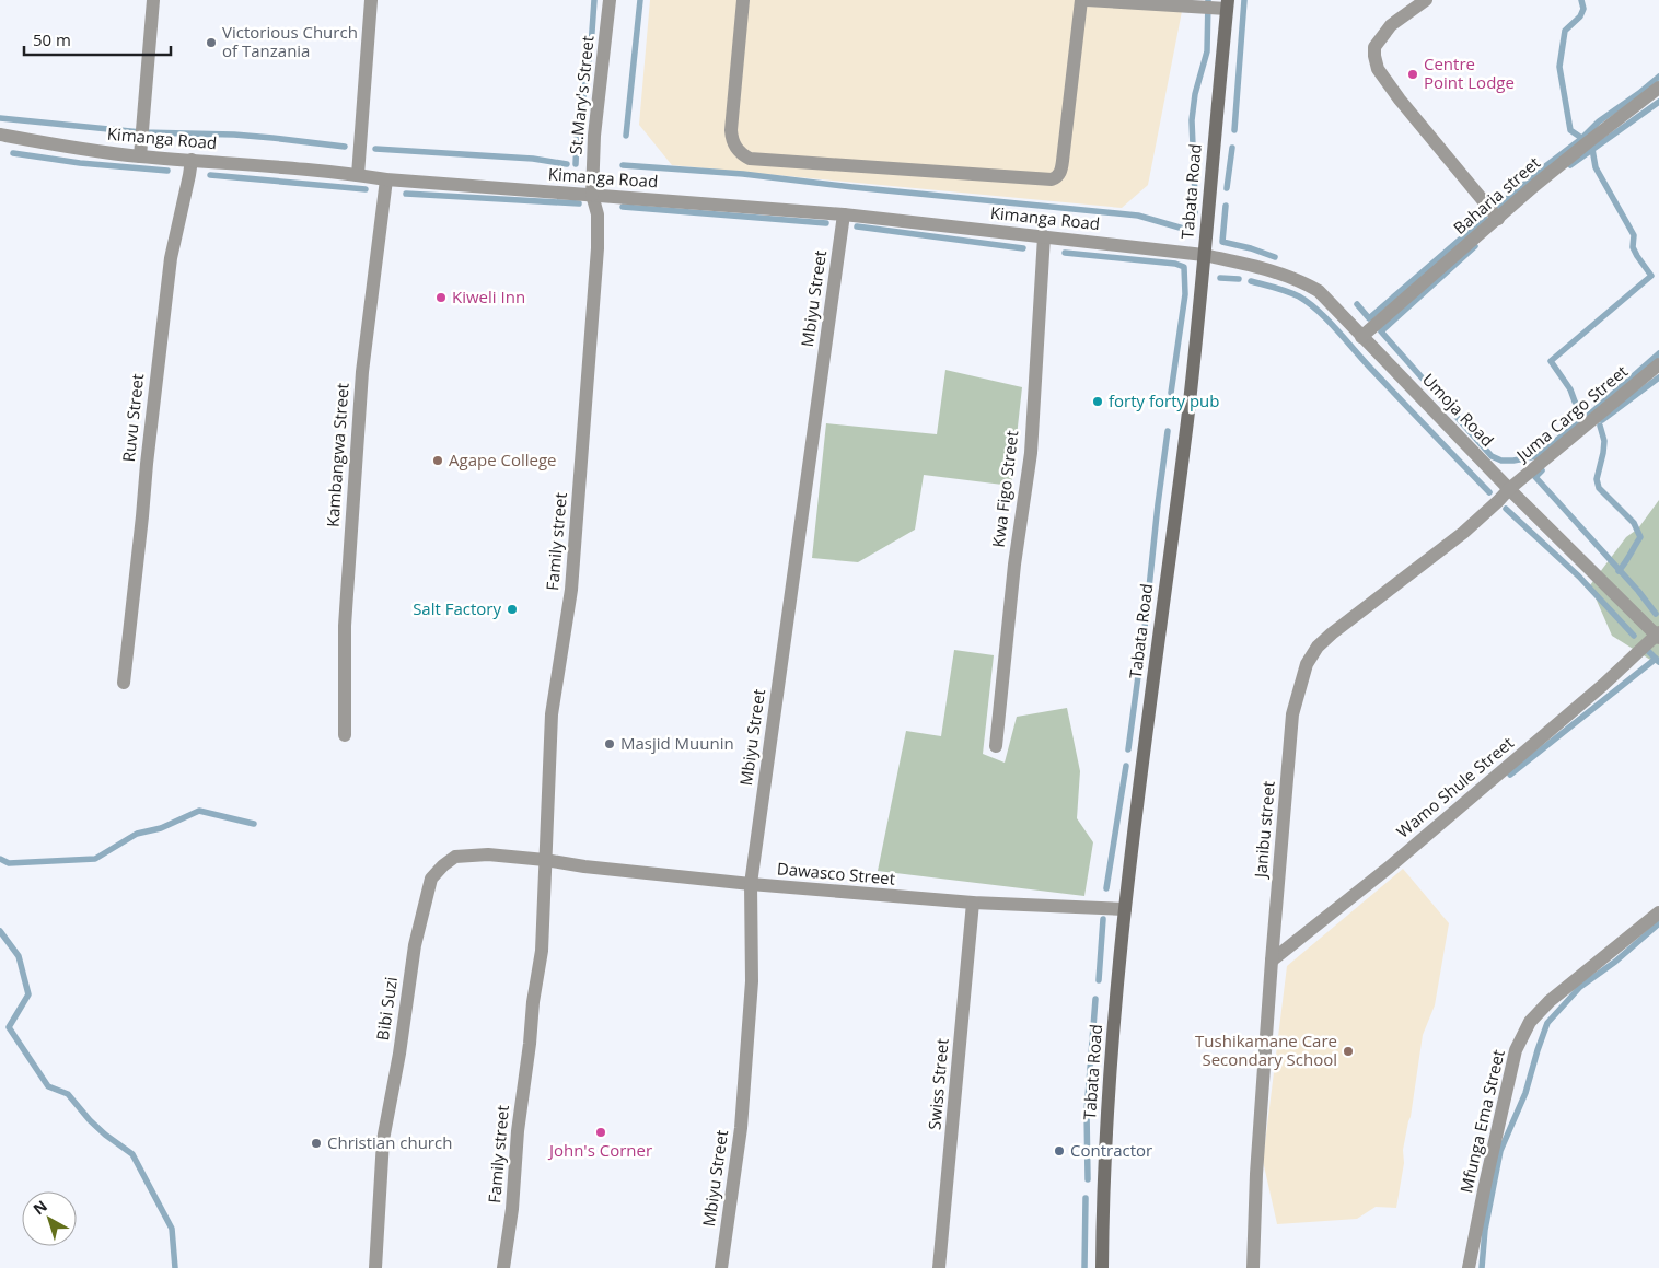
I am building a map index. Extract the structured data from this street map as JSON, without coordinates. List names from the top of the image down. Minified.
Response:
{"streets":{"main road":["Tabata Road"],"street":["St.Mary's Street","Kimanga Road","Baharia street","Mbiyu Street","Umoja Road","Juma Cargo Street","Ruvu Street","Kambangwa Street","Kwa Figo Street","Family street","Wamo Shule Street","Janibu street","Dawasco Street","Bibi Suzi","Swiss Street","Mfunga Ema Street"]},"crossings":[["St.Mary's Street","Kimanga Road"],["St.Mary's Street","Family street"],["Kimanga Road","Tabata Road"],["Kimanga Road","Mbiyu Street"],["Kimanga Road","Umoja Road"],["Kimanga Road","Ruvu Street"],["Kimanga Road","Kambangwa Street"],["Kimanga Road","Kwa Figo Street"],["Kimanga Road","Family street"],["Tabata Road","Umoja Road"],["Tabata Road","Dawasco Street"],["Baharia street","Umoja Road"],["Mbiyu Street","Dawasco Street"],["Umoja Road","Juma Cargo Street"],["Umoja Road","Wamo Shule Street"],["Umoja Road","Janibu street"],["Juma Cargo Street","Janibu street"],["Family street","Dawasco Street"],["Family street","Bibi Suzi"],["Wamo Shule Street","Janibu street"],["Dawasco Street","Bibi Suzi"],["Dawasco Street","Swiss Street"]],"places":["Victorious Church of Tanzania","Centre Point Lodge","Kiweli Inn","forty forty pub","Agape College","Salt Factory","Masjid Muunin","Tushikamane Care Secondary School","John's Corner","Christian church","Contractor"],"scale_bar":"50 m","north":"top left"}
